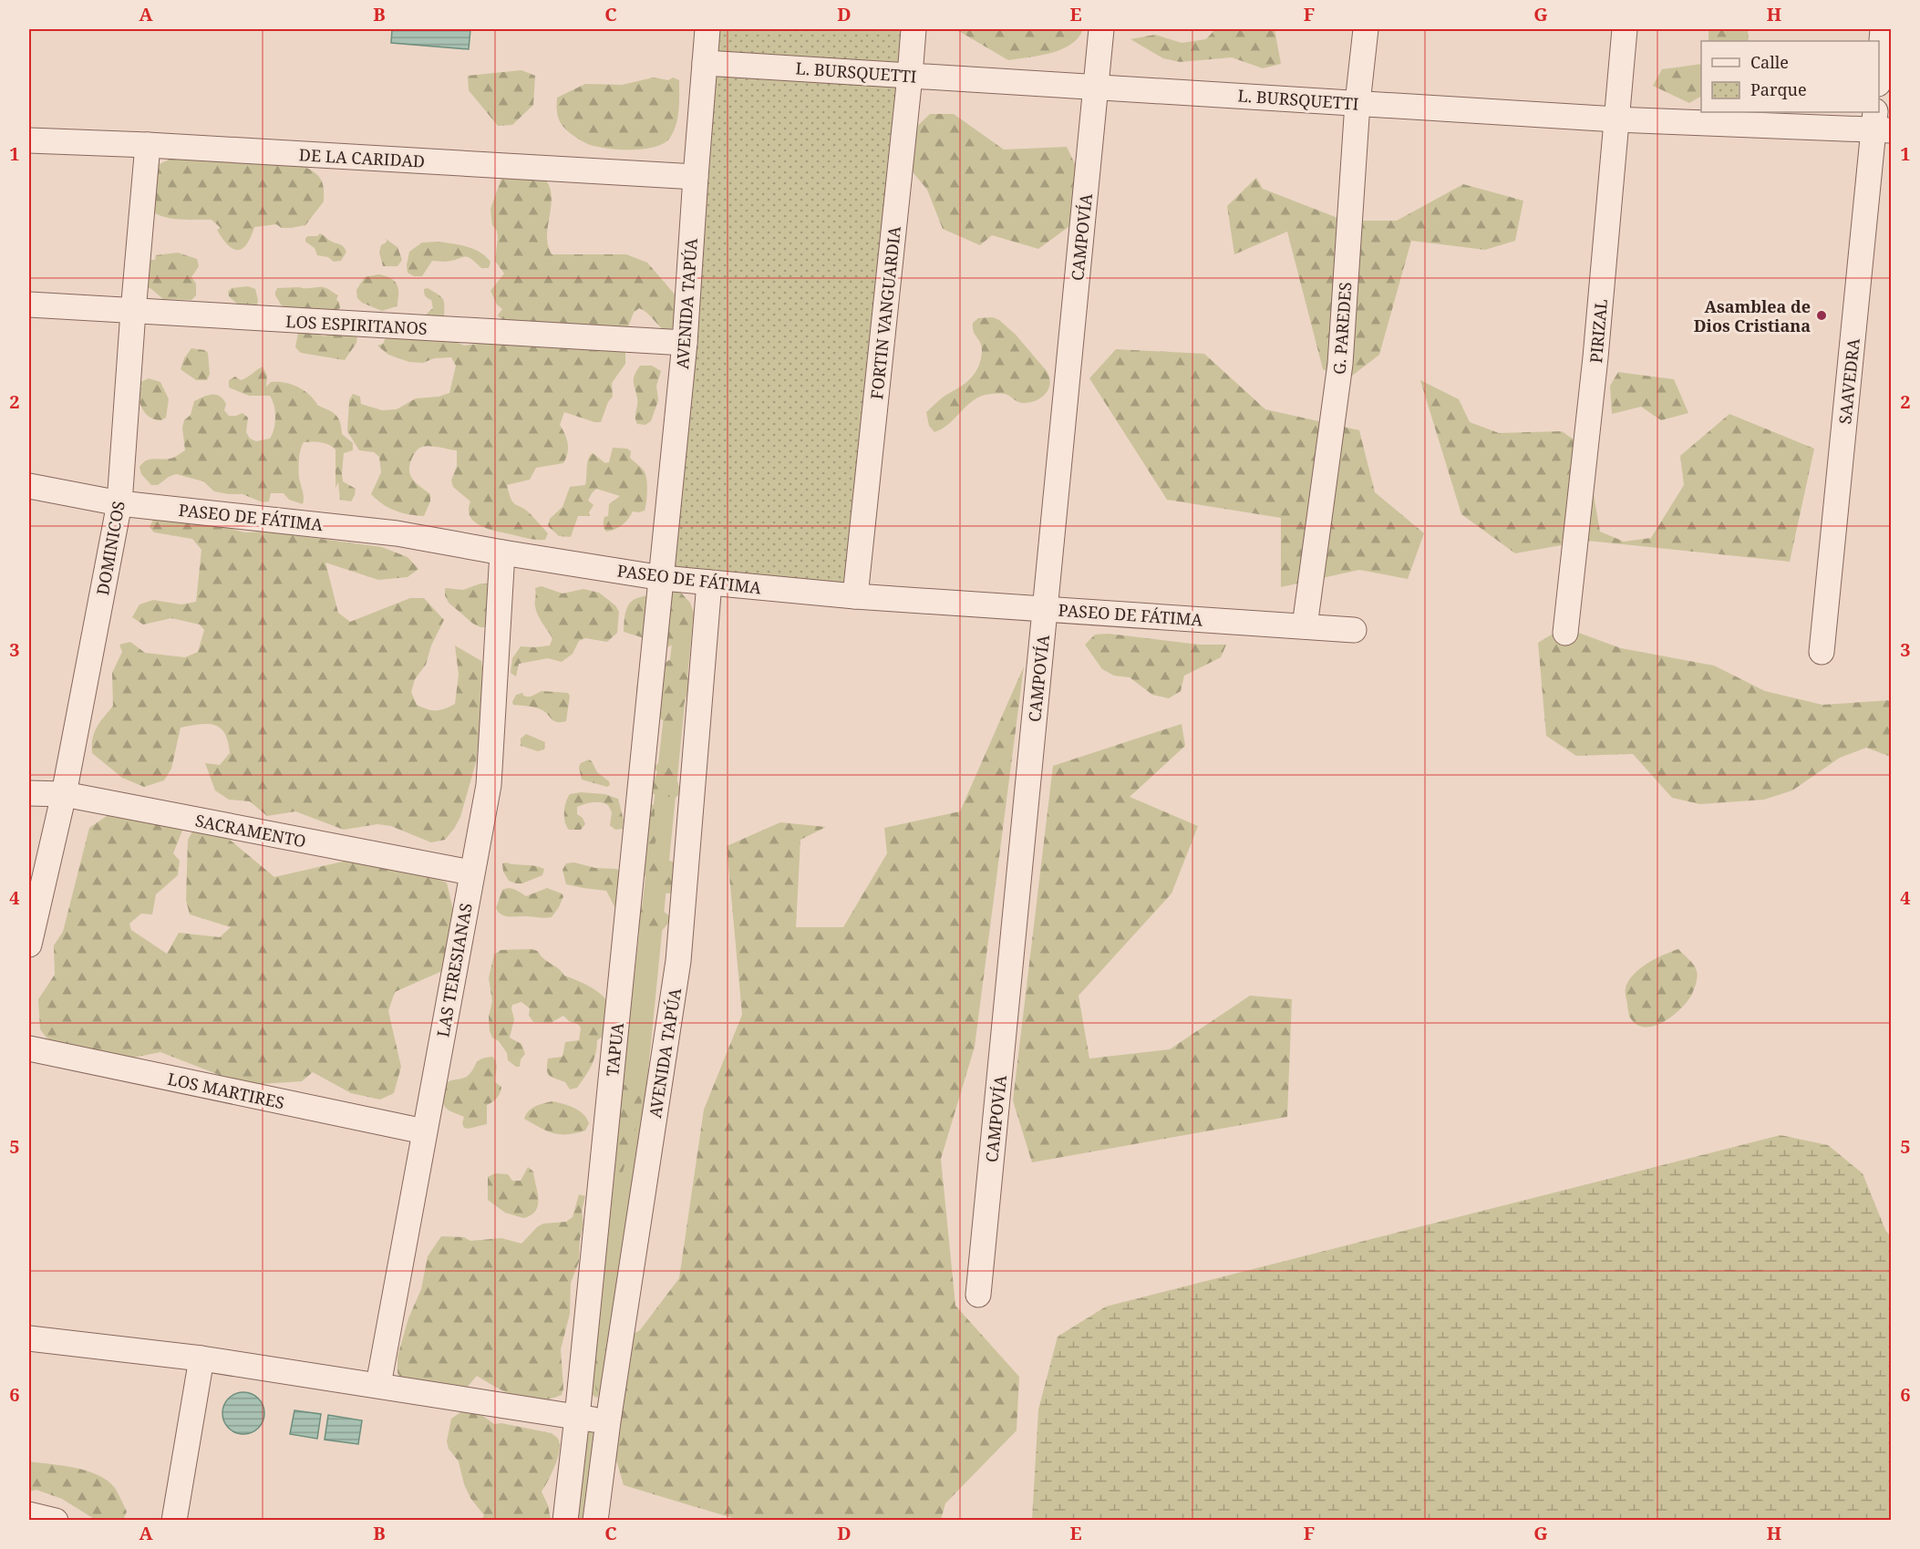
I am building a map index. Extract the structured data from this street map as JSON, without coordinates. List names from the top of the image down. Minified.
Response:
{"streets":{"street":["L. BURSQUETTI","DE LA CARIDAD","CAMPOVÍA","AVENIDA TAPÚA","FORTIN VANGUARDIA","LOS ESPIRITANOS","G. PAREDES","PIRIZAL","SAAVEDRA","PASEO DE FÁTIMA","DOMINICOS","SACRAMENTO","LAS TERESIANAS","TAPUA","LOS MARTIRES"]},"crossings":[["L. BURSQUETTI","CAMPOVÍA"],["L. BURSQUETTI","AVENIDA TAPÚA"],["L. BURSQUETTI","FORTIN VANGUARDIA"],["L. BURSQUETTI","G. PAREDES"],["L. BURSQUETTI","PIRIZAL"],["L. BURSQUETTI","SAAVEDRA"],["DE LA CARIDAD","AVENIDA TAPÚA"],["DE LA CARIDAD","DOMINICOS"],["CAMPOVÍA","PASEO DE FÁTIMA"],["AVENIDA TAPÚA","LOS ESPIRITANOS"],["AVENIDA TAPÚA","PASEO DE FÁTIMA"],["AVENIDA TAPÚA","TAPUA"],["FORTIN VANGUARDIA","PASEO DE FÁTIMA"],["LOS ESPIRITANOS","DOMINICOS"],["G. PAREDES","PASEO DE FÁTIMA"],["PASEO DE FÁTIMA","DOMINICOS"],["PASEO DE FÁTIMA","LAS TERESIANAS"],["PASEO DE FÁTIMA","TAPUA"],["DOMINICOS","SACRAMENTO"],["SACRAMENTO","LAS TERESIANAS"],["LAS TERESIANAS","LOS MARTIRES"]],"places":["Asamblea de Dios Cristiana"],"legend":["Calle","Parque"],"grid":{"columns":["A","B","C","D","E","F","G","H"],"rows":["1","2","3","4","5","6"]}}
